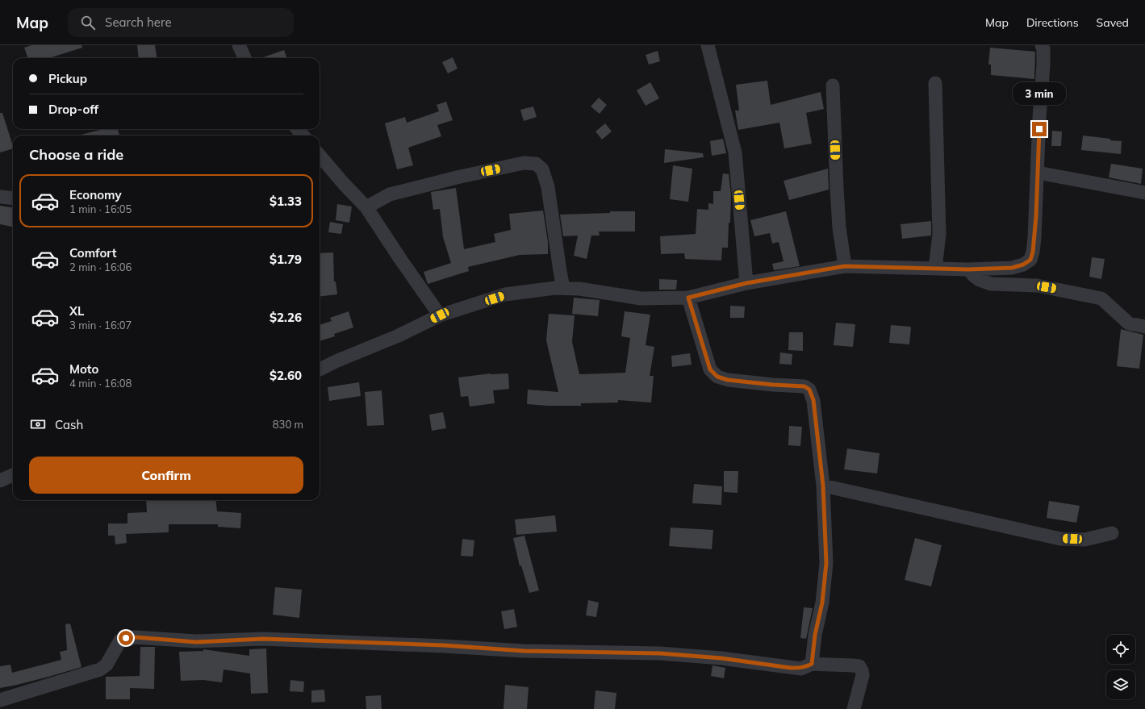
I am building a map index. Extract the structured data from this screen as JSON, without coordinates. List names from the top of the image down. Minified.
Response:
{"page":{"header":"Map","search":"Search here","nav":["Map","Directions","Saved"],"banner":["Pickup","Drop-off"],"bubble":"3 min","heading":"Choose a ride","list":[{"name":"Economy","note":"1 min · 16:05","value":"$1.33"},{"name":"Comfort","note":"2 min · 16:06","value":"$1.79"},{"name":"XL","note":"3 min · 16:07","value":"$2.26"},{"name":"Moto","note":"4 min · 16:08","value":"$2.60"}],"pay":["Cash","830 m"],"buttons":"Confirm"}}
